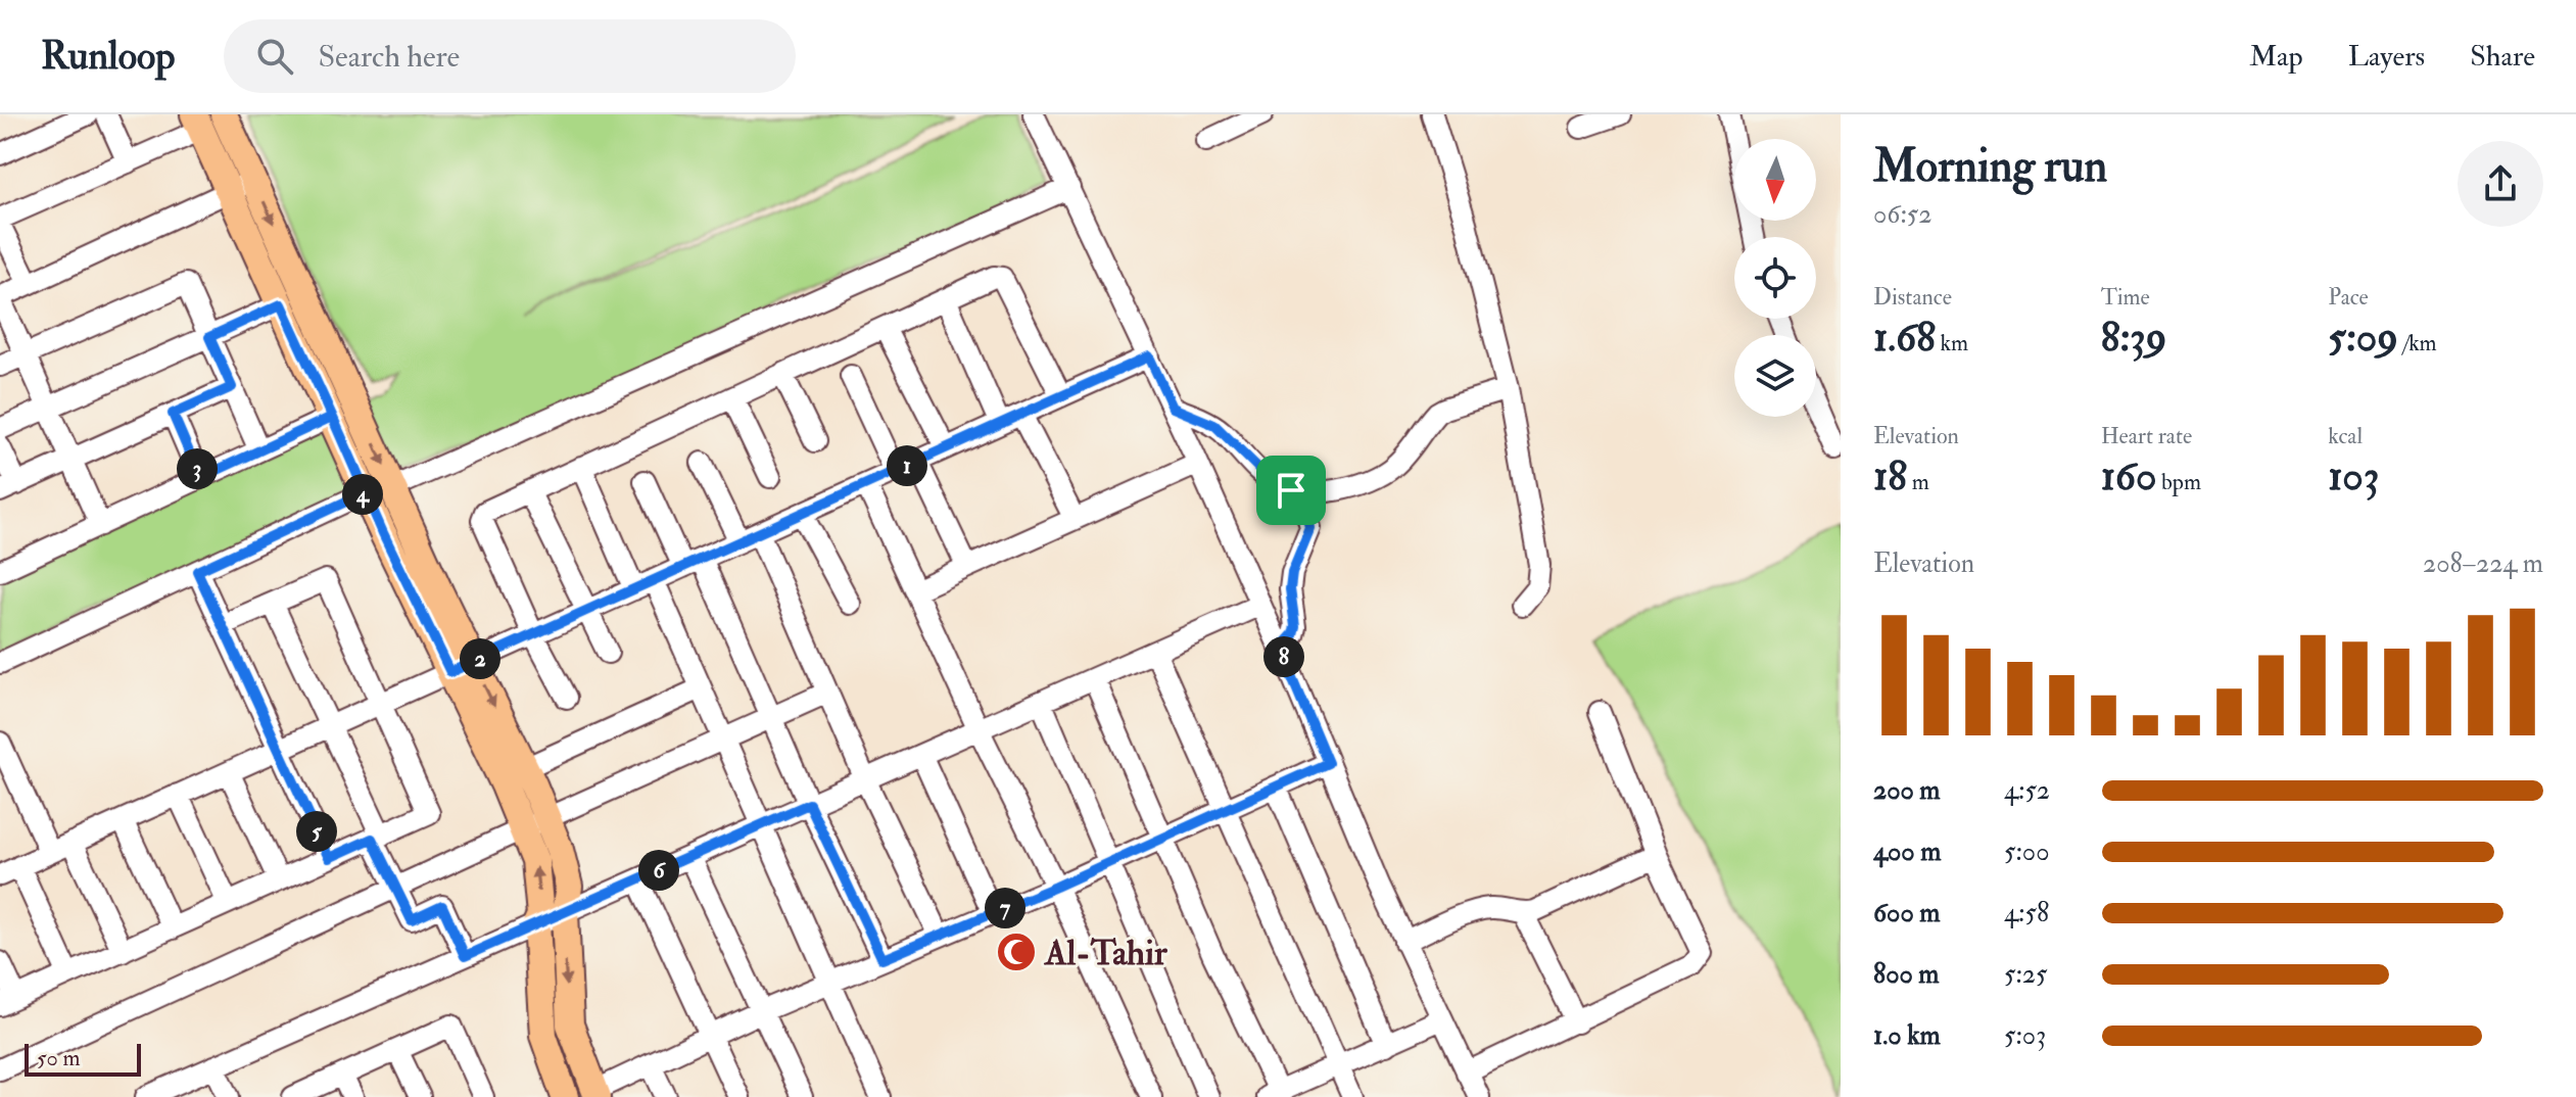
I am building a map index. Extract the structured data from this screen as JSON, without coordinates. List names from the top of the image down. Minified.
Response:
{"places":{"mosque":["Al-Tahir"]},"scale_bar":"50 m","north":"bottom","page":{"header":"Runloop","search":"Search here","nav":["Map","Layers","Share"],"heading":["Morning run","06:52"],"stats":[["Distance","1.68 km"],["Time","8:39"],["Pace","5:09 /km"],["Elevation","18 m"],["Heart rate","160 bpm"],["kcal","103"]],"pins":["1","3","4","8","2","5","6","7"],"chart":["Elevation","208–224 m"],"list":[{"name":"200 m","note":"4:52"},{"name":"400 m","note":"5:00"},{"name":"600 m","note":"4:58"},{"name":"800 m","note":"5:25"},{"name":"1.0 km","note":"5:03"}],"scale":"50 m"}}
